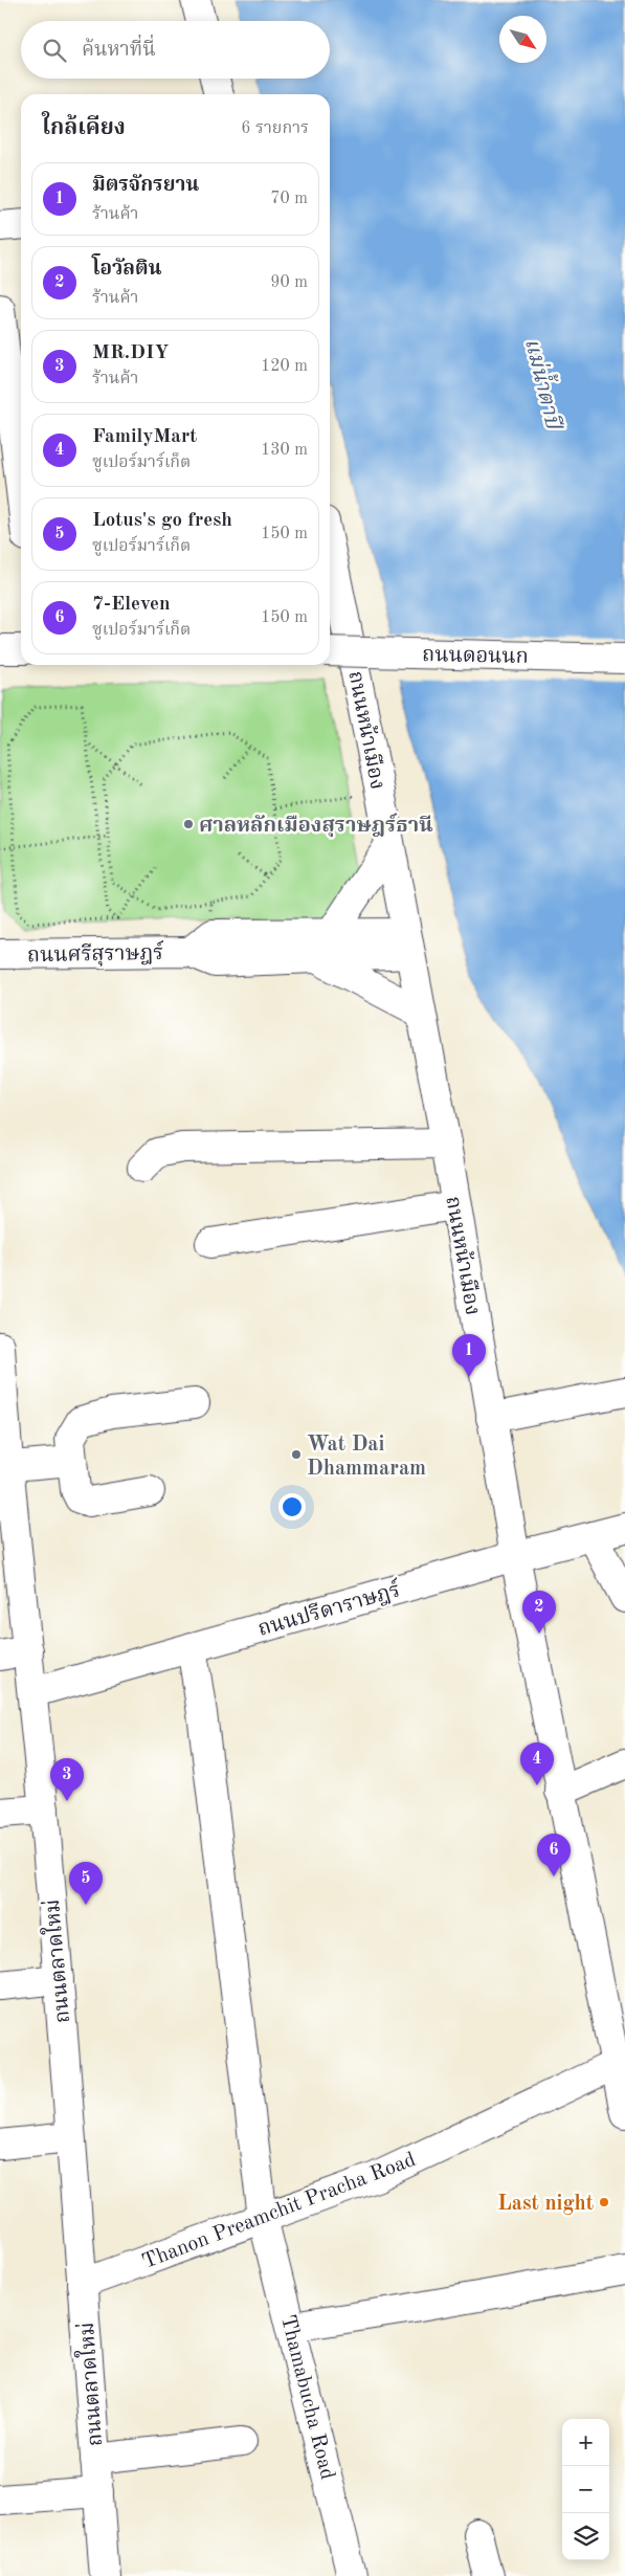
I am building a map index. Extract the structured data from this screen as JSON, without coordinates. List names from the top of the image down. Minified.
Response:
{"streets":{"street":["ถนนดอนนก","ถนนหน้าเมือง","ถนนศรีสุราษฎร์","ถนนปรีดาราษฎร์","ถนนตลาดใหม่","Thanon Preamchit Pracha Road","Thamabucha Road"]},"crossings":[["ถนนหน้าเมือง","ถนนศรีสุราษฎร์"],["ถนนหน้าเมือง","ถนนปรีดาราษฎร์"],["ถนนหน้าเมือง","Thanon Preamchit Pracha Road"],["ถนนปรีดาราษฎร์","ถนนตลาดใหม่"],["ถนนปรีดาราษฎร์","Thamabucha Road"],["ถนนตลาดใหม่","Thanon Preamchit Pracha Road"],["Thanon Preamchit Pracha Road","Thamabucha Road"]],"water":["แม่น้ำตาปี"],"places":["ศาลหลักเมืองสุราษฎร์ธานี","Wat Dai Dhammaram","Last night"],"north":"bottom right","page":{"search":"ค้นหาที่นี่","heading":["ใกล้เคียง","6 รายการ"],"list":[{"mark":"1","name":"มิตรจักรยาน","note":"ร้านค้า","value":"70 m"},{"mark":"2","name":"โอวัลติน","note":"ร้านค้า","value":"90 m"},{"mark":"3","name":"MR.DIY","note":"ร้านค้า","value":"120 m"},{"mark":"4","name":"FamilyMart","note":"ซูเปอร์มาร์เก็ต","value":"130 m"},{"mark":"5","name":"Lotus's go fresh","note":"ซูเปอร์มาร์เก็ต","value":"150 m"},{"mark":"6","name":"7-Eleven","note":"ซูเปอร์มาร์เก็ต","value":"150 m"}],"pins":["1","2","4","3","6","5"],"map_buttons":["+","−"]}}
